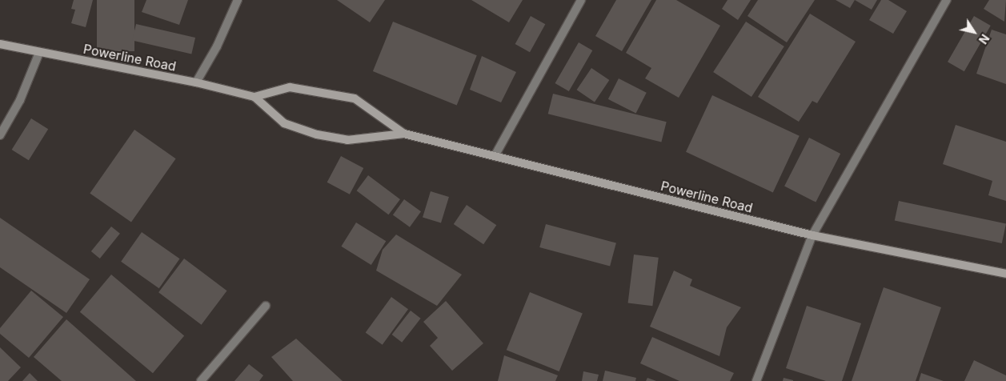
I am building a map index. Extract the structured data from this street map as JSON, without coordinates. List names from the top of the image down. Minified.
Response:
{"streets":{"street":["Powerline Road"]},"north":"bottom right"}
